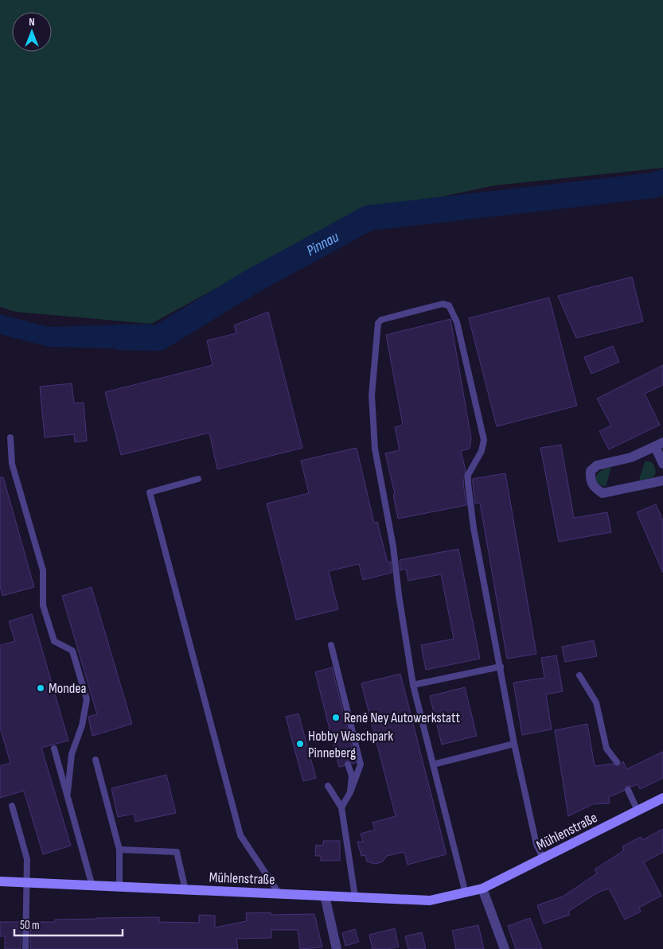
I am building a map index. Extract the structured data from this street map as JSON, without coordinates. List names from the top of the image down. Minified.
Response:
{"streets":{"main road":["Mühlenstraße"]},"water":["Pinnau"],"places":["Mondea","René Ney Autowerkstatt","Hobby Waschpark Pinneberg"],"scale_bar":"50 m","north":"top"}
